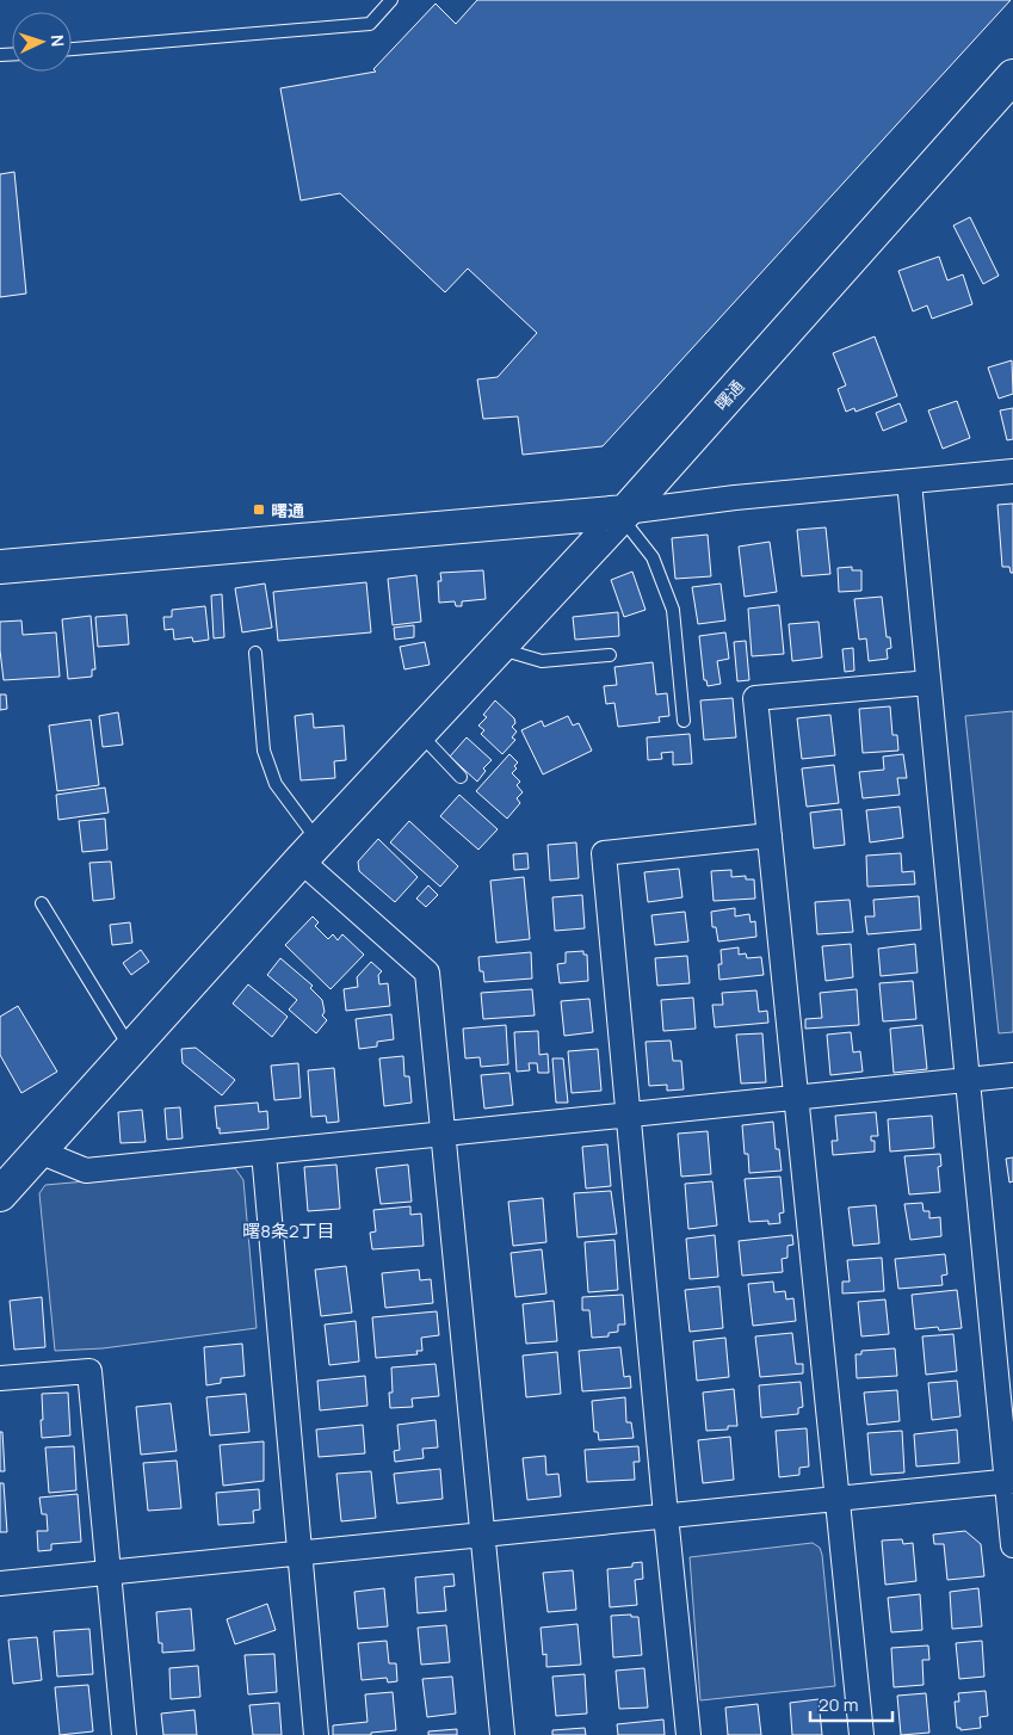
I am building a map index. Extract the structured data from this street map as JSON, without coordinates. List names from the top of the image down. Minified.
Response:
{"streets":{"street":["曙通"]},"districts":["曙8条2丁目"],"places":{"transit":["曙通"]},"scale_bar":"20 m","north":"right"}
